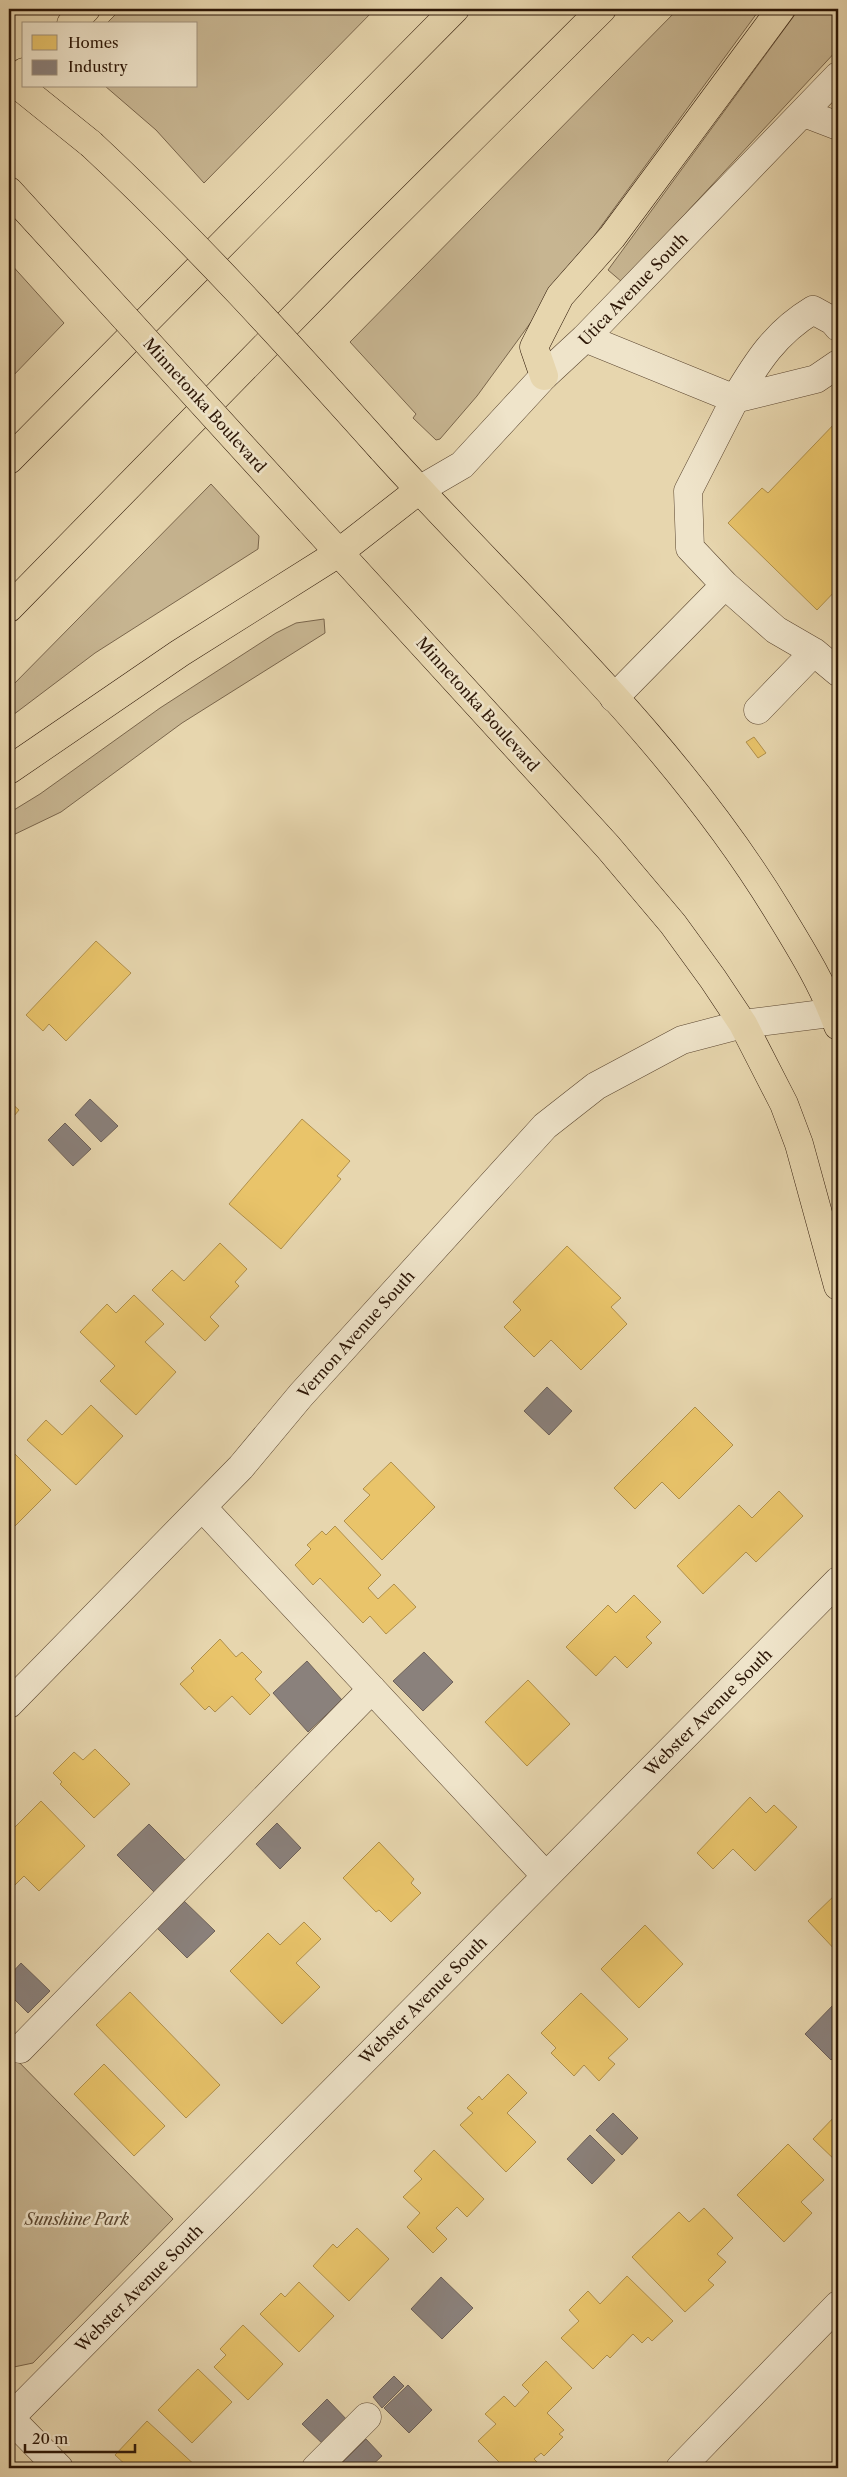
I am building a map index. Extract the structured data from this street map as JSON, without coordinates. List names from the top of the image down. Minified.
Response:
{"streets":{"main road":["Minnetonka Boulevard"],"street":["Utica Avenue South","Vernon Avenue South","Webster Avenue South"]},"crossings":[["Minnetonka Boulevard","Vernon Avenue South"]],"parks":["Sunshine Park"],"legend":["Homes","Industry"],"scale_bar":"20 m"}
